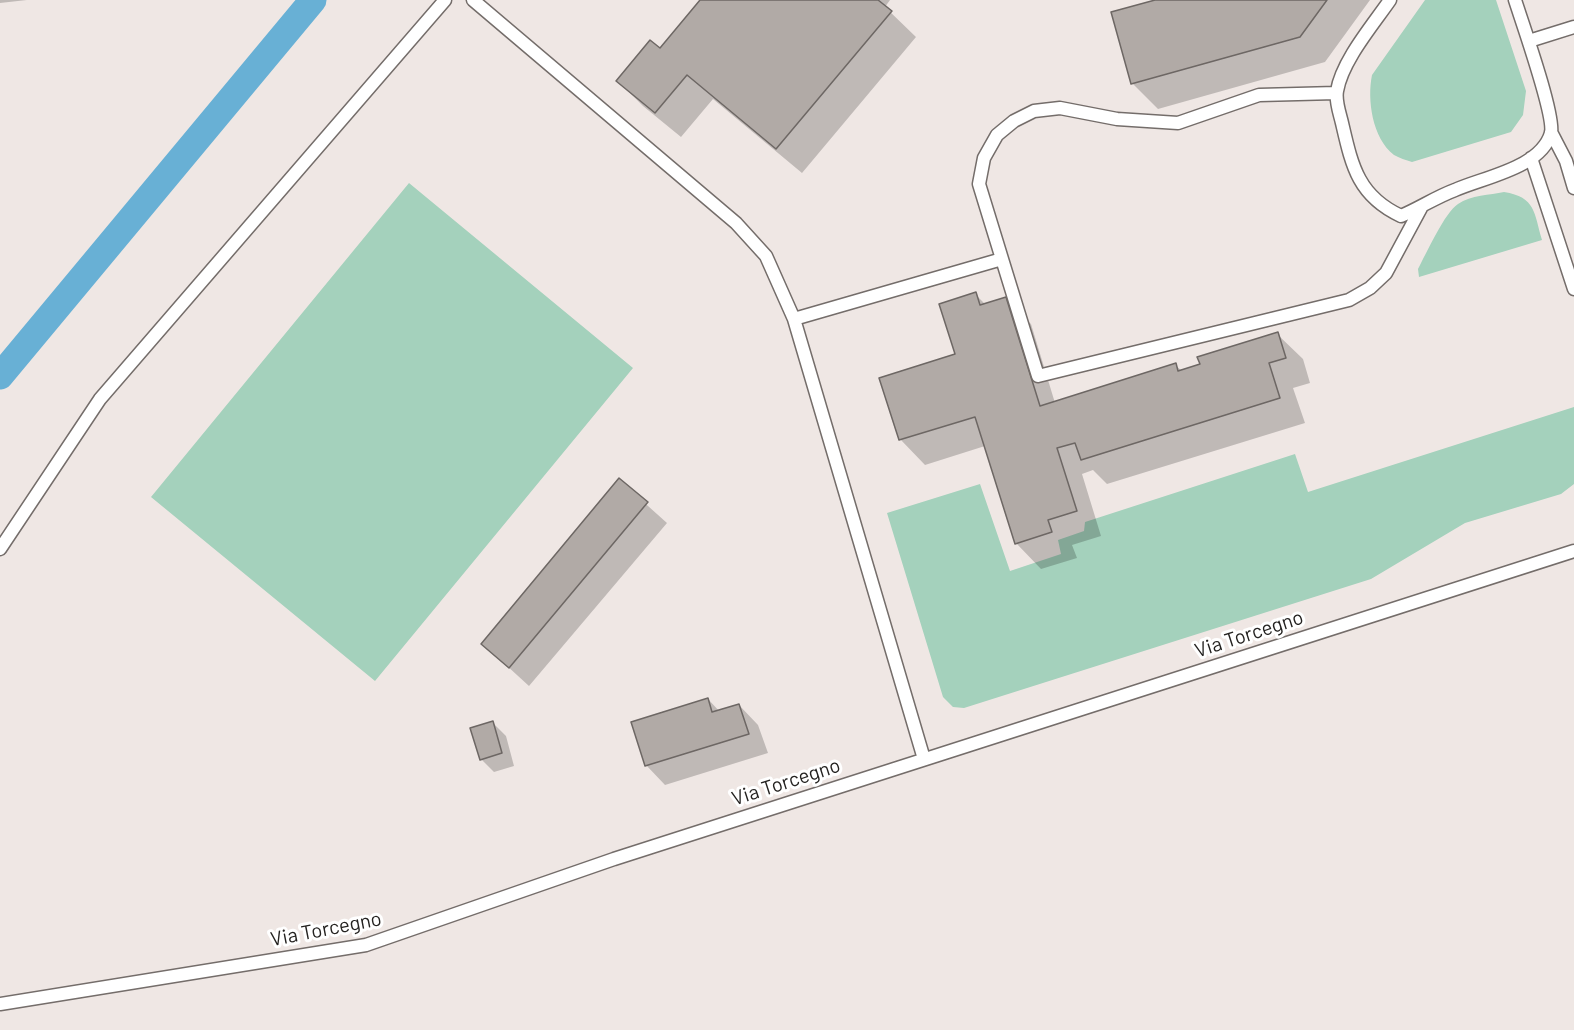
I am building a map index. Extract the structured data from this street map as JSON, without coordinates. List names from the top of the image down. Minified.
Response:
{"streets":{"lane":["Via Torcegno"]}}
